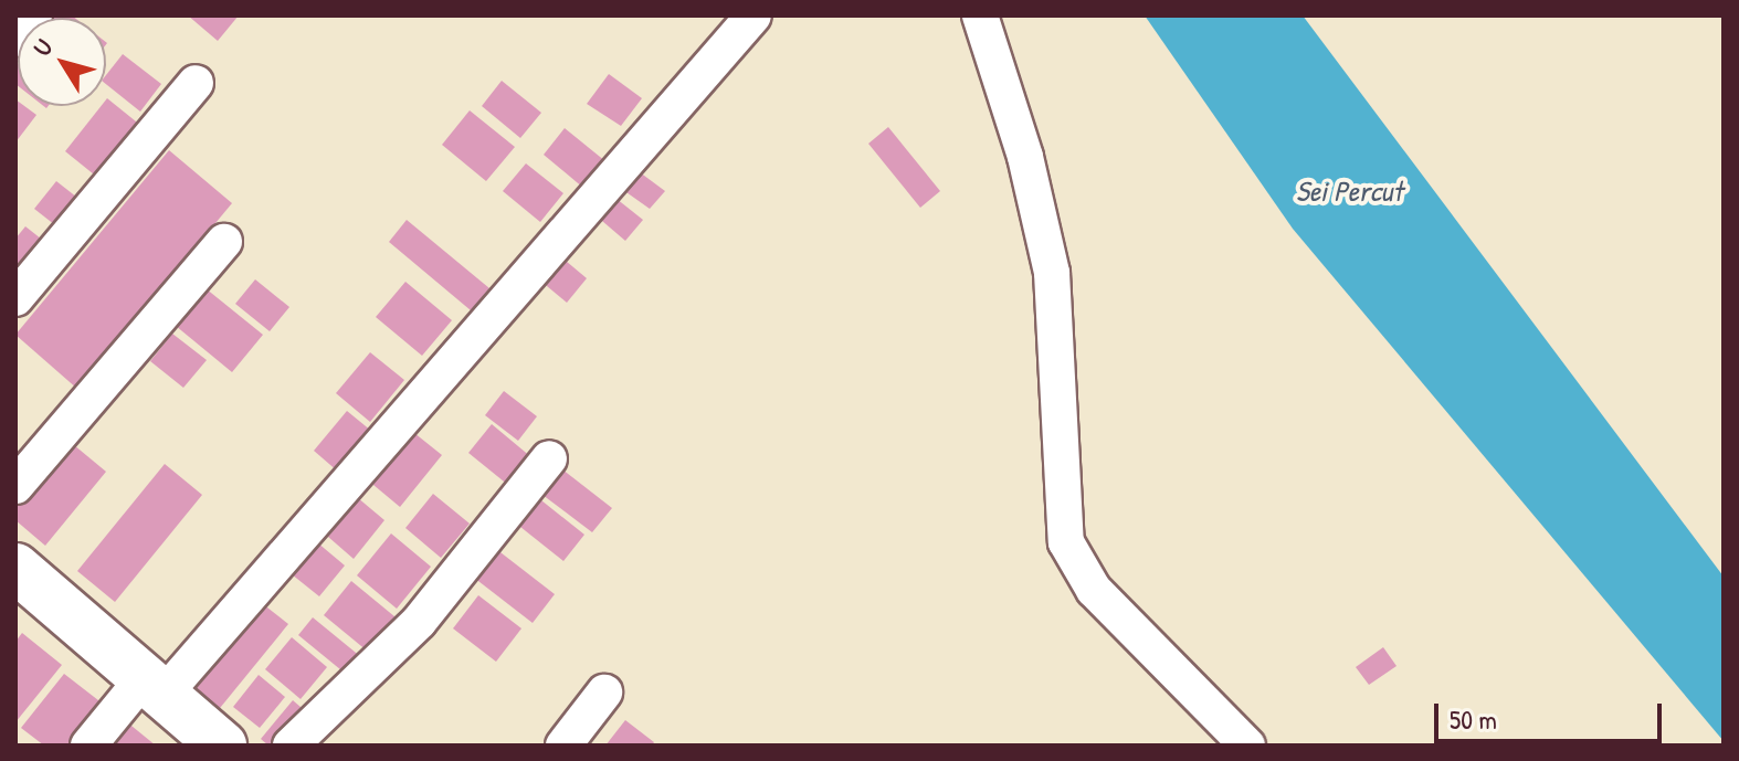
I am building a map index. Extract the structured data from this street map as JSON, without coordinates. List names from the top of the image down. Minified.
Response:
{"water":["Sei Percut"],"scale_bar":"50 m","north":"top left"}
